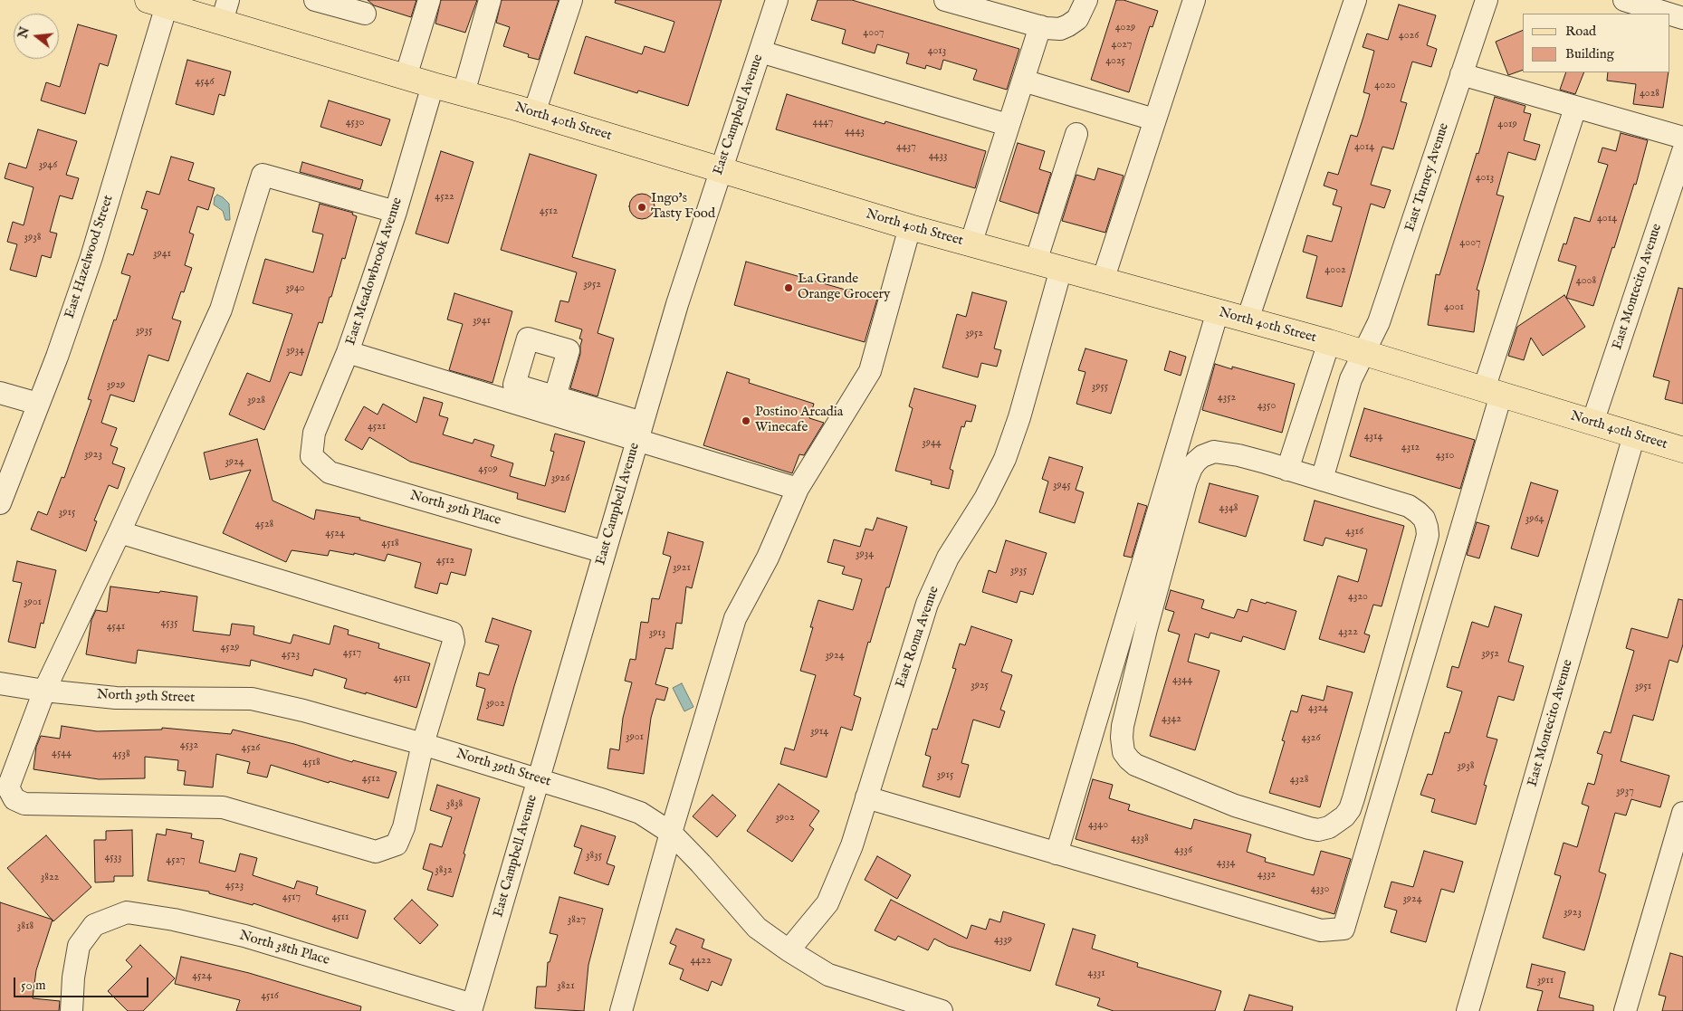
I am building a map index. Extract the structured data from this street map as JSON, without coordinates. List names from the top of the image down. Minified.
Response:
{"streets":{"main road":["North 40th Street"],"street":["East Campbell Avenue","East Turney Avenue","East Hazelwood Street","East Meadowbrook Avenue","East Montecito Avenue","North 39th Place","East Roma Avenue","North 39th Street","North 38th Place"]},"crossings":[["East Campbell Avenue","North 40th Street"],["East Campbell Avenue","North 39th Place"],["East Campbell Avenue","North 39th Street"],["East Campbell Avenue","North 38th Place"],["North 40th Street","East Turney Avenue"],["North 40th Street","East Hazelwood Street"],["North 40th Street","East Meadowbrook Avenue"],["North 40th Street","East Montecito Avenue"],["North 40th Street","East Roma Avenue"],["East Meadowbrook Avenue","North 39th Place"],["East Roma Avenue","North 39th Street"]],"places":["Ingo's Tasty Food","La Grande Orange Grocery","Postino Arcadia Winecafe"],"house_numbers":["4029","4007","4026","4027","4013","4025","4546","4020","4028","4530","4447","4019","4443","4437","4014","4433","3946","4013","4522","4512","4014","3938","4007","3941","4002","4008","3952","3940","4001","3941","3935","3952","3934","3929","3955","4352","3928","4350","4521","4314","3944","4312","3923","4310","3924","4509","3926","3945","4348","3915","3964","4528","4316","4524","4518","3934","4512","3921","3935","4320","3901","4535","4541","4322","3913","4529","4517","3952","4523","3924","4511","4344","3925","3951","3902","4324","4342","3914","3901","4326","4532","4526","4544","4538","4518","3938","3915","4512","4328","3937","3838","3902","4340","4338","4336","3835","4533","4527","4334","3832","4332","3822","4523","4330","4517","3924","3923","4511","3827","3818","4339","4422","4331","4524","3911","3821","4516"],"legend":["Road","Building"],"scale_bar":"50 m","north":"left"}
